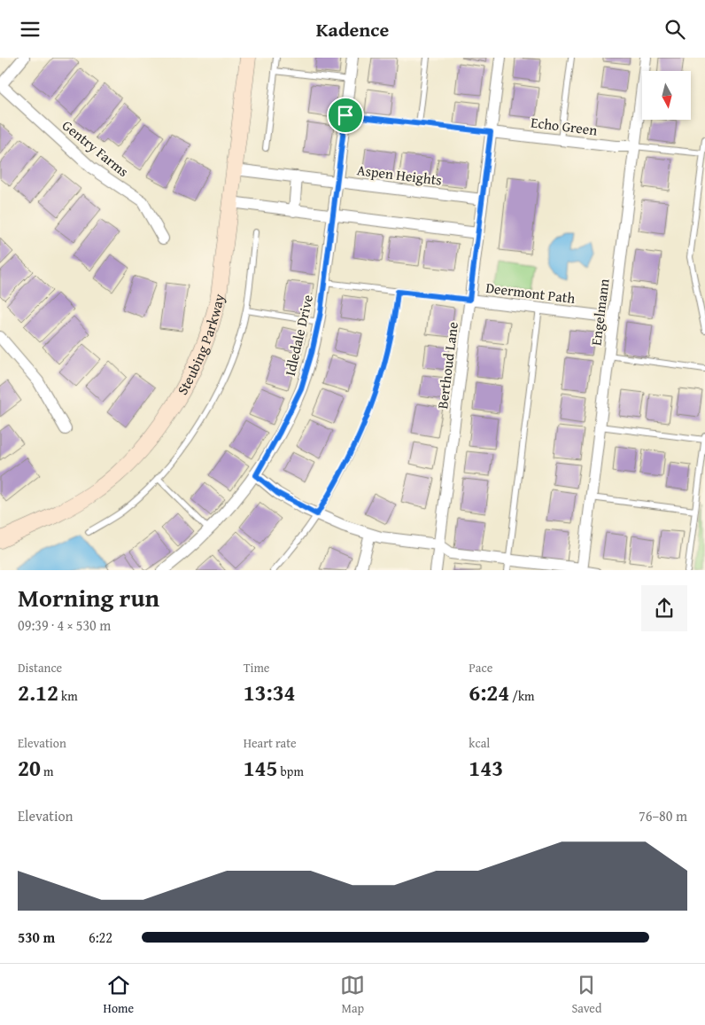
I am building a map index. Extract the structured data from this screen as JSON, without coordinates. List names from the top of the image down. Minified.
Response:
{"streets":{"street":["Echo Green","Gentry Farms","Aspen Heights","Deermont Path","Engelmann","Idledale Drive","Steubing Parkway","Berthoud Lane"]},"crossings":[["Echo Green","Engelmann"],["Echo Green","Berthoud Lane"],["Aspen Heights","Idledale Drive"],["Aspen Heights","Steubing Parkway"],["Aspen Heights","Berthoud Lane"],["Deermont Path","Engelmann"],["Deermont Path","Berthoud Lane"]],"north":"bottom","page":{"header":"Kadence","heading":["Morning run","09:39 · 4 × 530 m"],"stats":[["Distance","2.12 km"],["Time","13:34"],["Pace","6:24 /km"],["Elevation","20 m"],["Heart rate","145 bpm"],["kcal","143"]],"chart":["Elevation","76–80 m"],"list":[{"name":"530 m","note":"6:22"}],"tabs":["Home","Map","Saved"]}}
